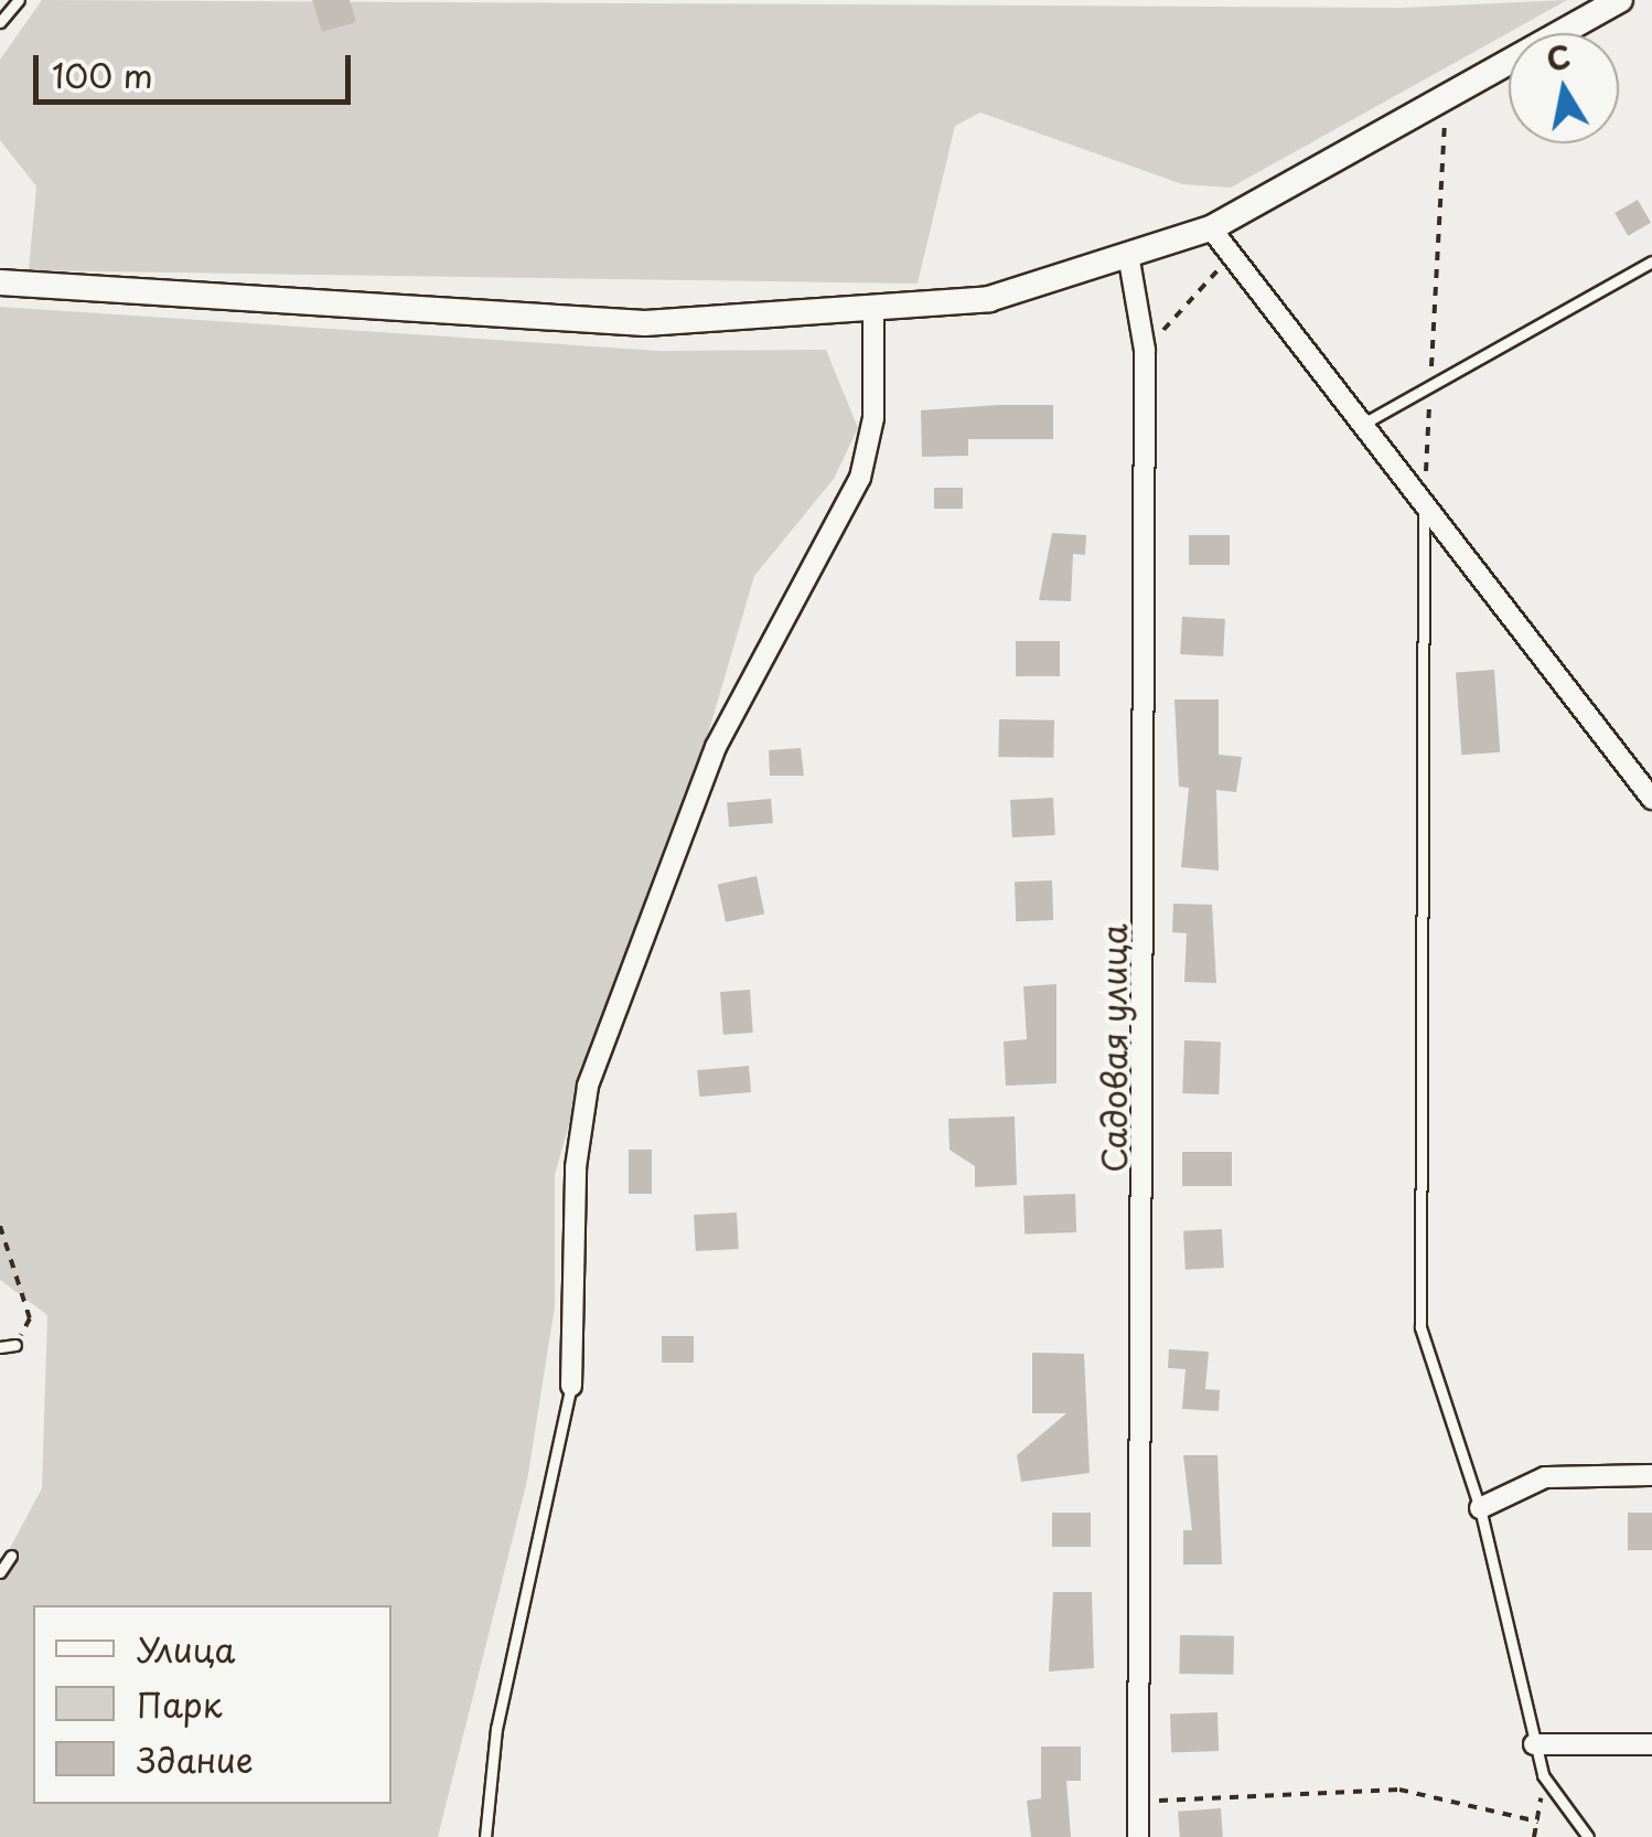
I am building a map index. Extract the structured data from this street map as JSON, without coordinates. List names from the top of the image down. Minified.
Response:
{"streets":{"street":["Садовая улица"]},"legend":["Улица","Парк","Здание"],"scale_bar":"100 m","north":"top"}
